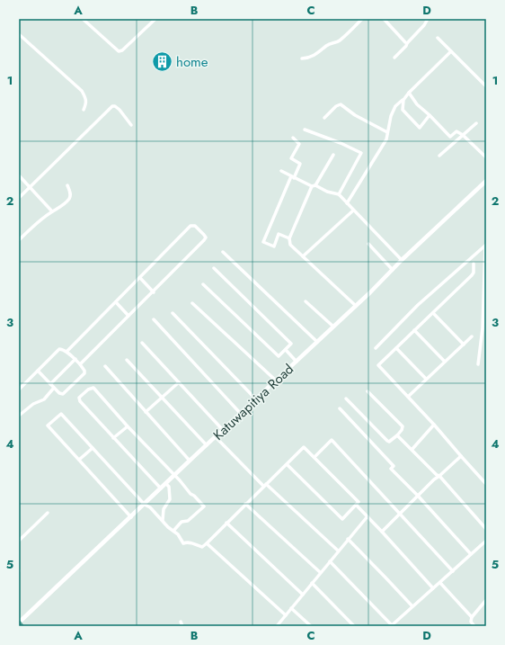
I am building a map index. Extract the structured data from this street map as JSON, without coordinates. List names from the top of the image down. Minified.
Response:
{"streets":{"street":["Katuwapitiya Road"]},"places":{"building":["home"]},"grid":{"columns":["A","B","C","D"],"rows":["1","2","3","4","5"]}}
